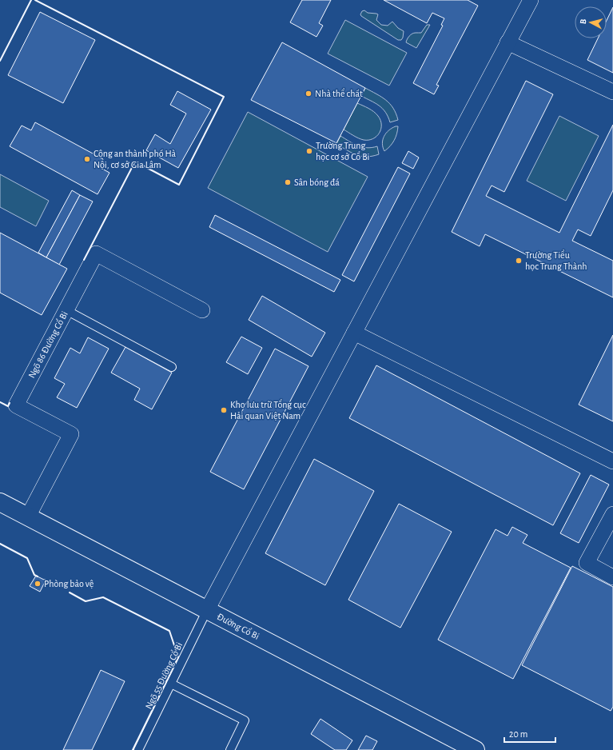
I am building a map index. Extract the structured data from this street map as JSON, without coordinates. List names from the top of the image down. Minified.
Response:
{"streets":{"main road":["Đường Cổ Bi"],"street":["Ngõ 86 Đường Cổ Bi"],"lane":["Ngõ 55 Đường Cổ Bi"]},"crossings":[["Ngõ 86 Đường Cổ Bi","Đường Cổ Bi"],["Đường Cổ Bi","Ngõ 55 Đường Cổ Bi"]],"places":["Nhà thể chất","Trường Trung học cơ sở Cổ Bi","Công an thành phố Hà Nội, cơ sở Gia Lâm","Sân bóng đá","Trường Tiểu học Trung Thành","Kho lưu trữ Tổng cục Hải quan Việt Nam","Phòng bảo vệ"],"scale_bar":"20 m","north":"left"}
